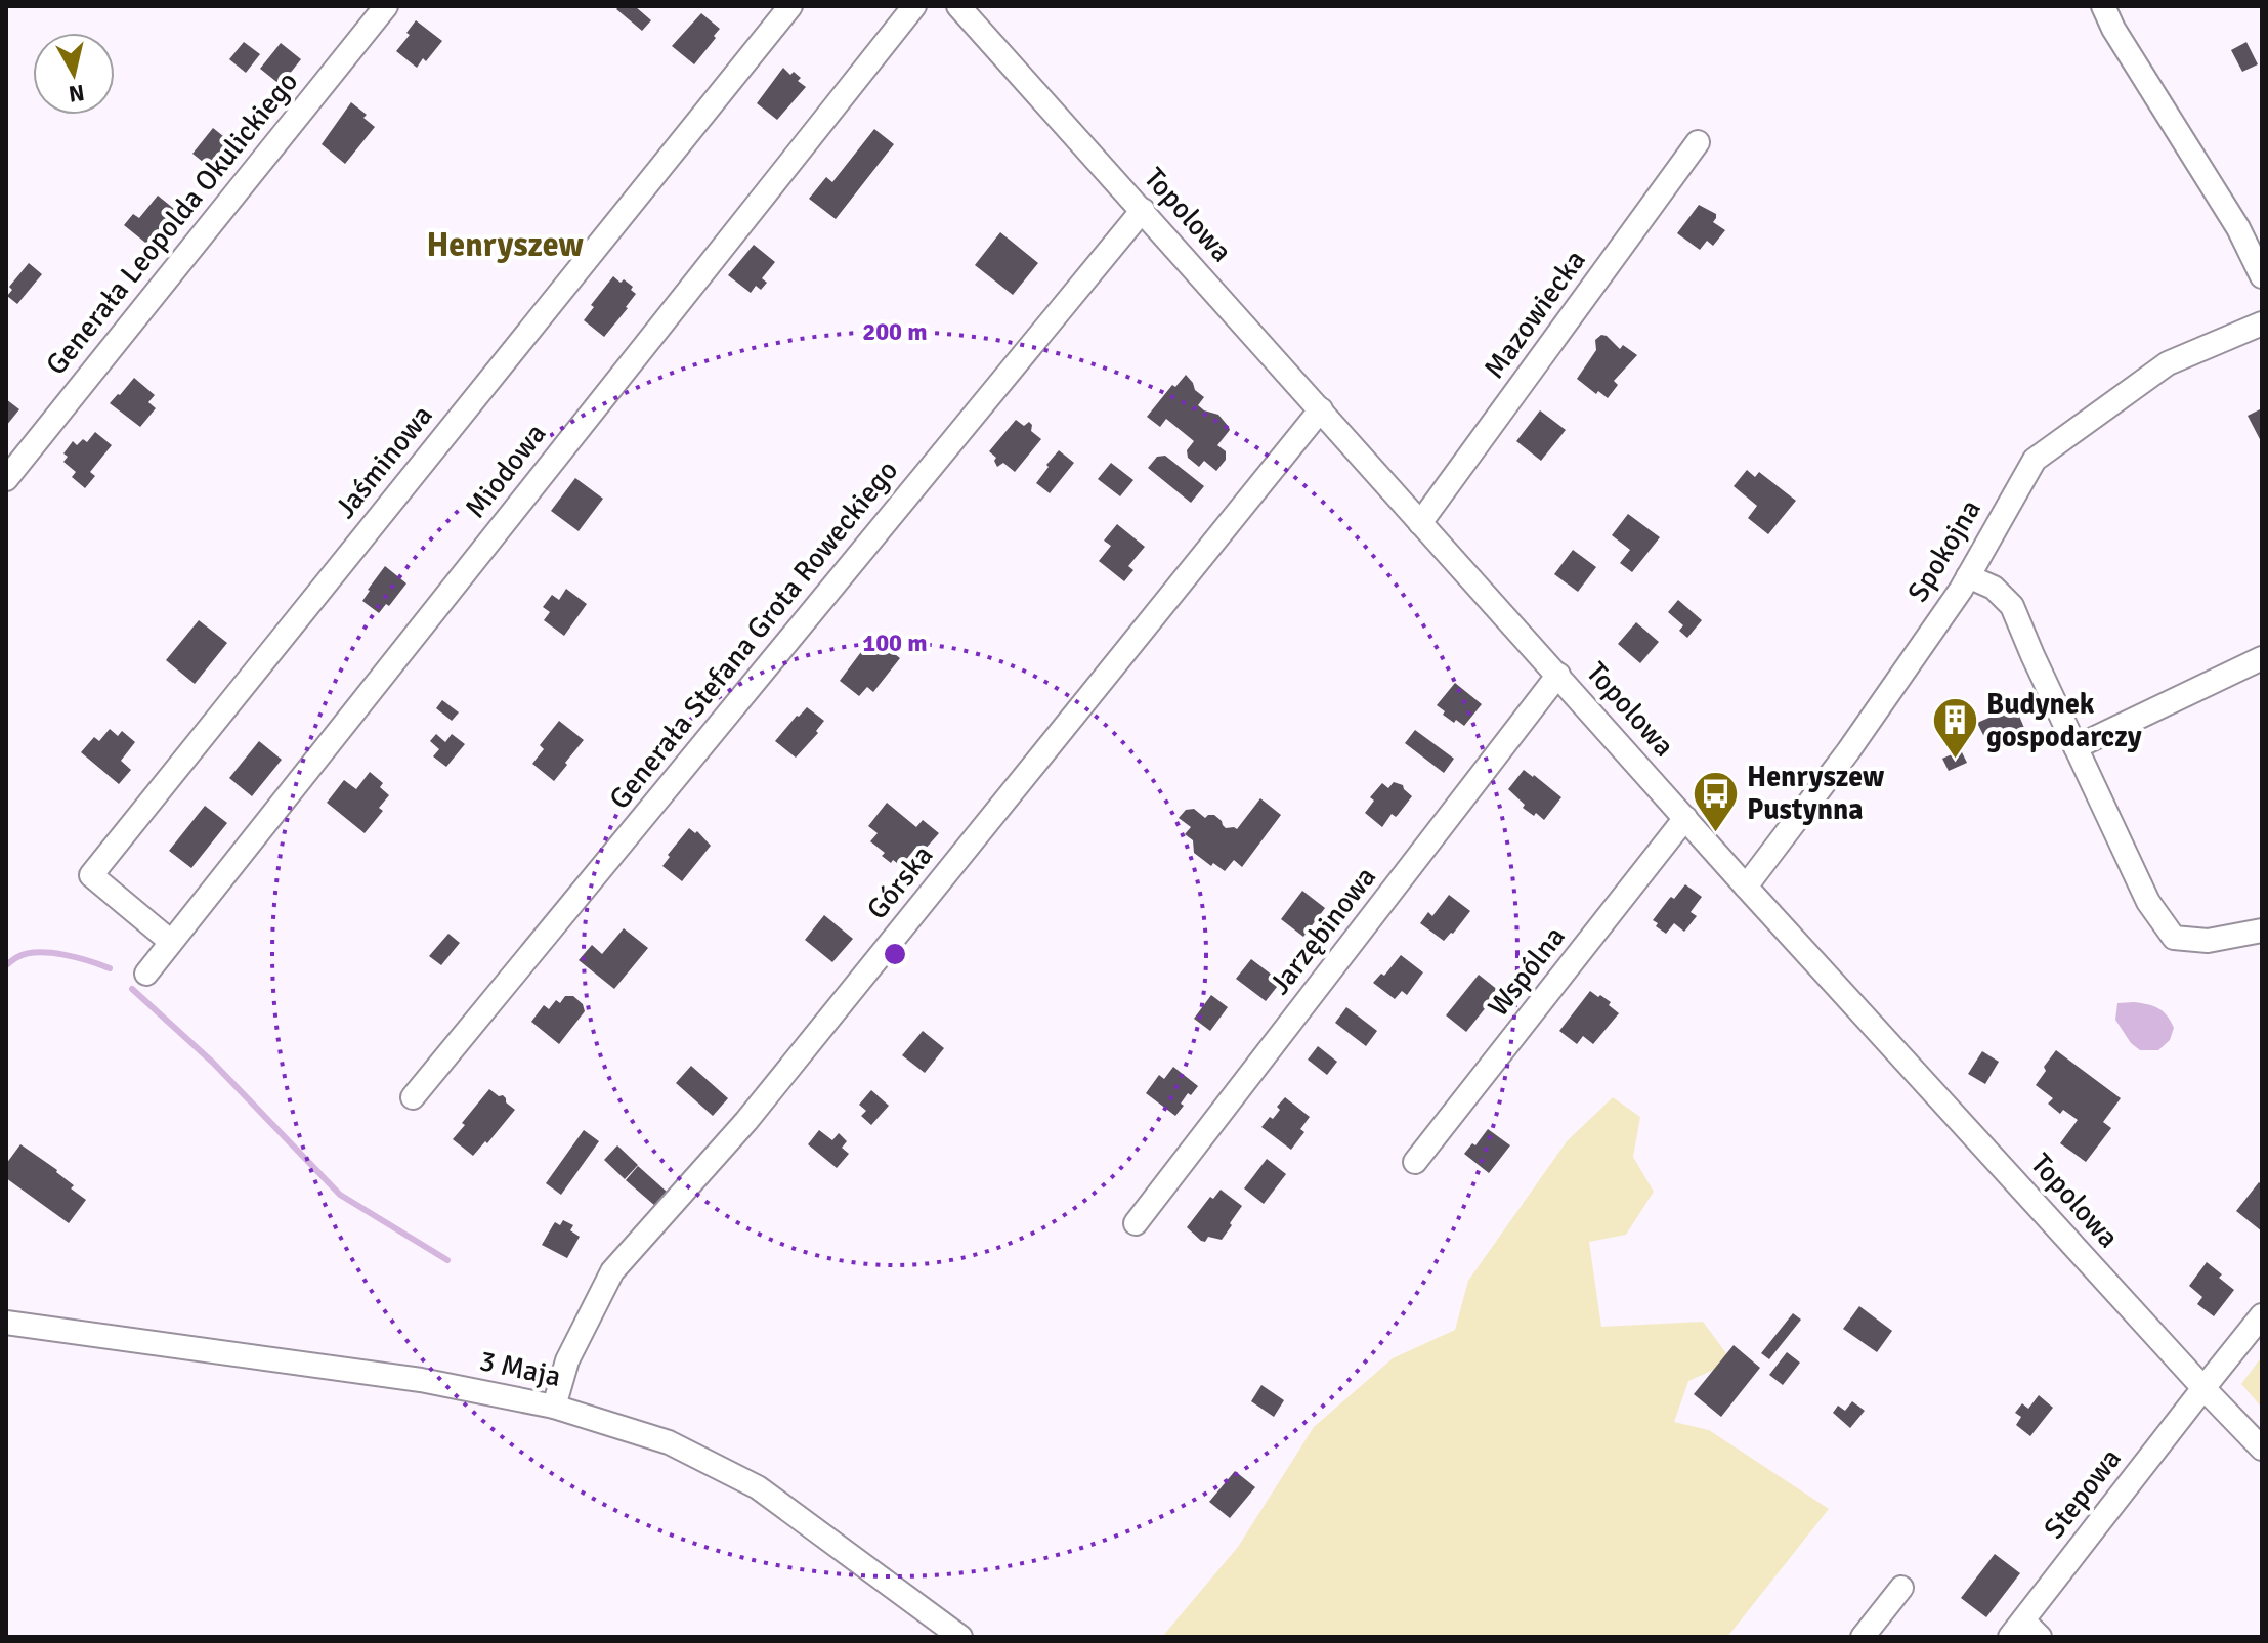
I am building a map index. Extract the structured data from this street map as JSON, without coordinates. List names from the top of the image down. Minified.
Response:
{"streets":{"street":["Topolowa","Generała Leopolda Okulickiego","Mazowiecka","Jaśminowa","Miodowa","Spokojna","Generała Stefana Grota Roweckiego","Górska","Jarzębinowa","Wspólna","3 Maja","Stepowa"]},"crossings":[["Topolowa","Mazowiecka"],["Topolowa","Spokojna"],["Topolowa","Generała Stefana Grota Roweckiego"],["Topolowa","Górska"],["Topolowa","Jarzębinowa"],["Topolowa","Wspólna"],["Topolowa","Stepowa"],["Jaśminowa","Miodowa"],["Górska","3 Maja"]],"districts":["Henryszew"],"places":{"building":["Budynek gospodarczy"],"bus stop":["Henryszew Pustynna"]},"north":"bottom","rings":["200 m","100 m"]}
